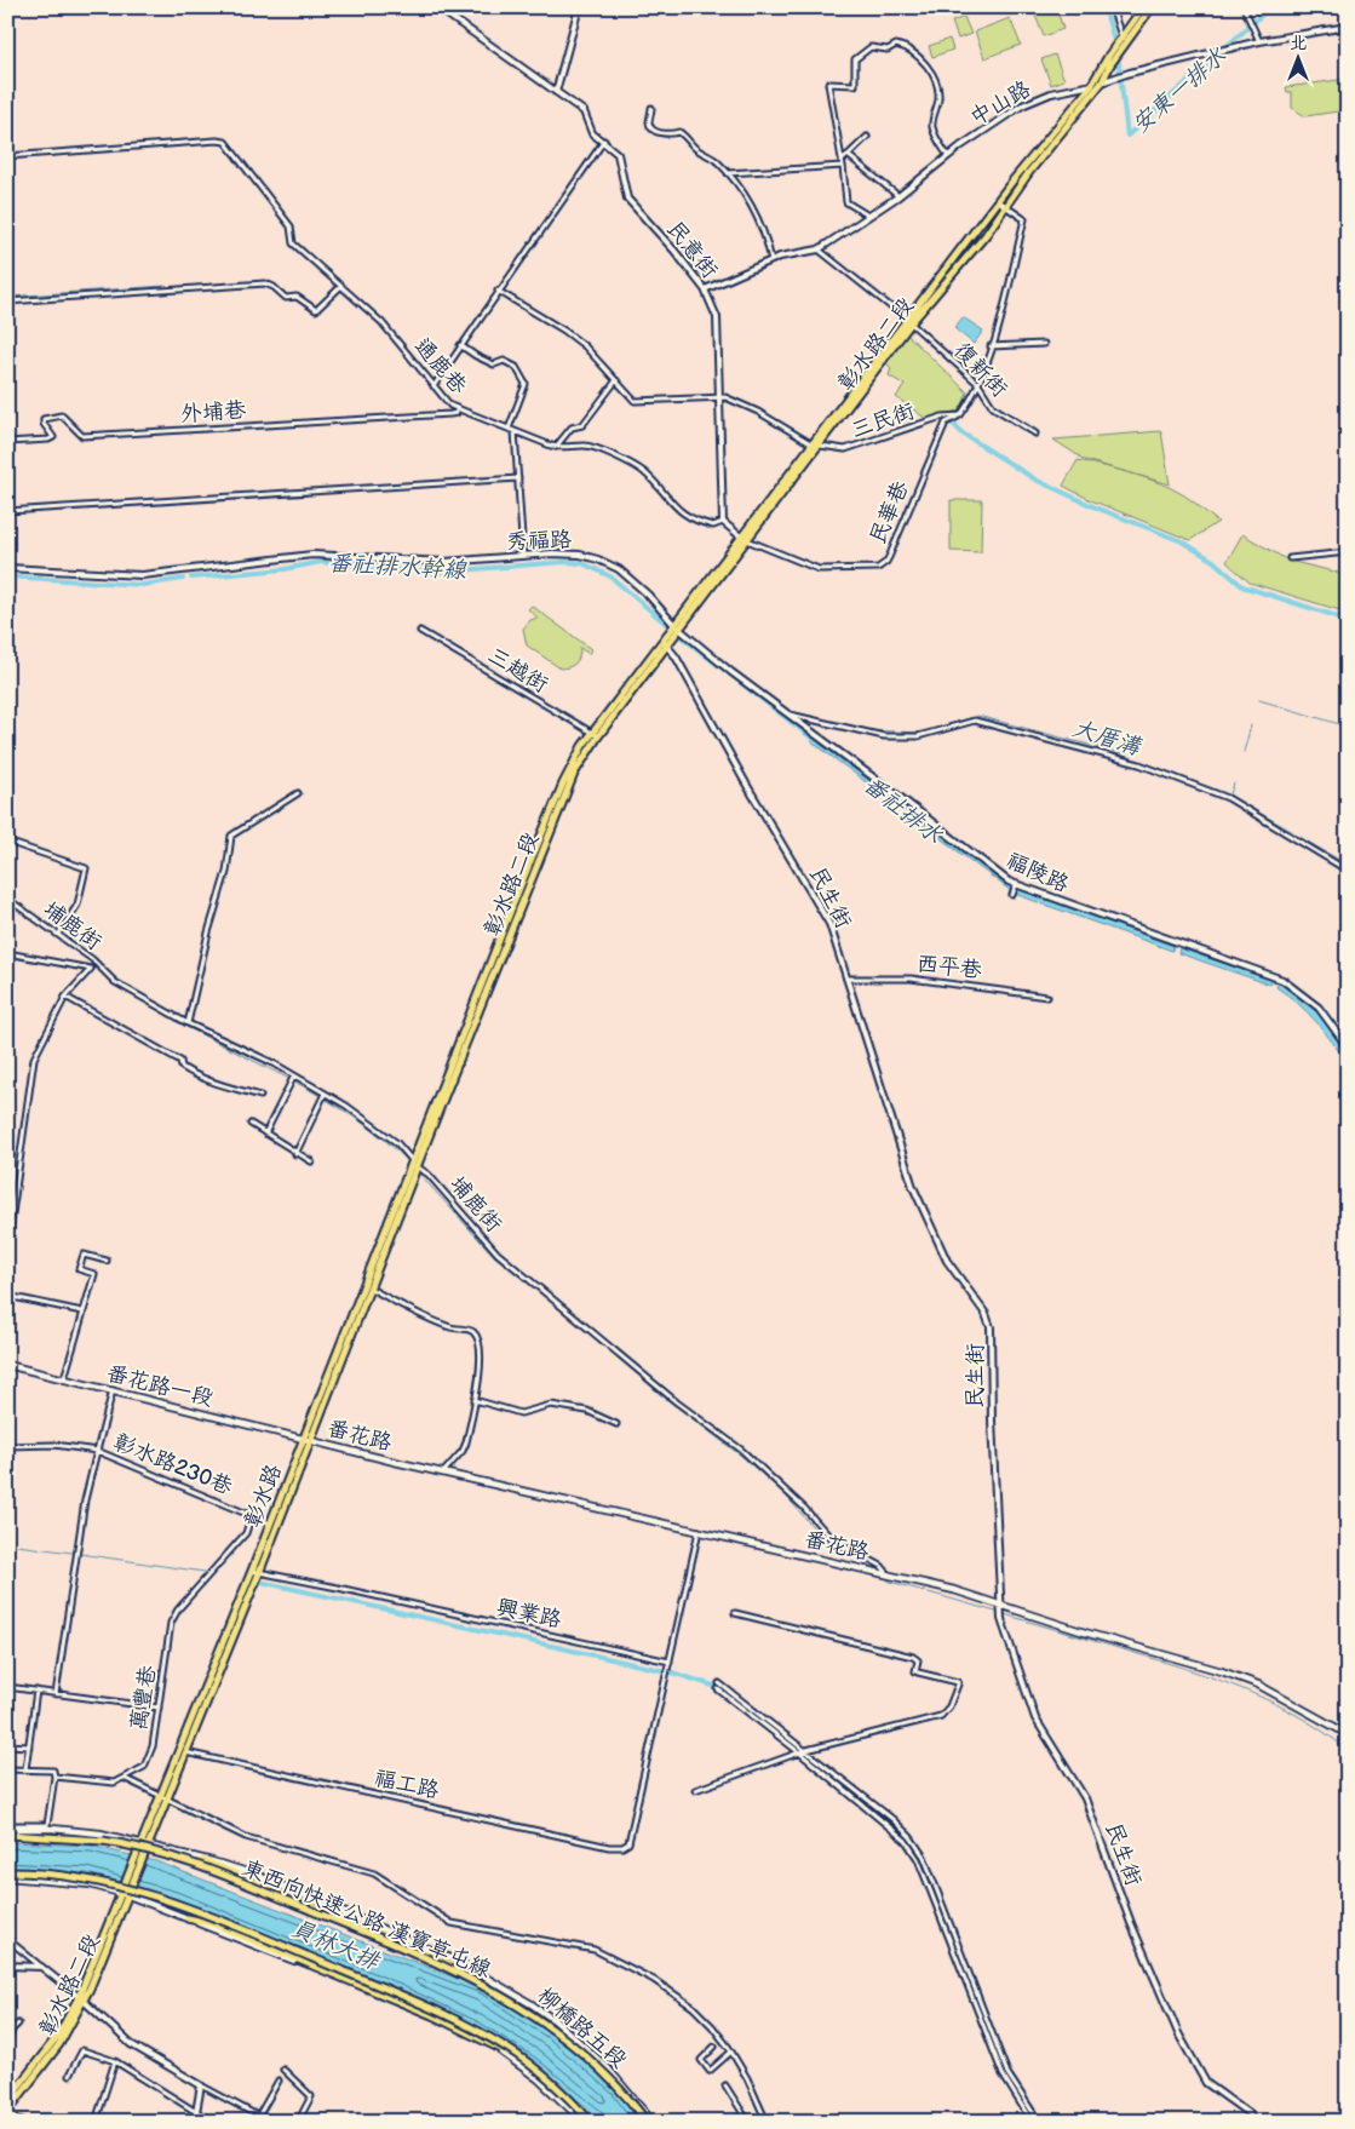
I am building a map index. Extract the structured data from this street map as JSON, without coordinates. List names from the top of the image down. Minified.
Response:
{"streets":{"main road":["彰水路二段","番花路一段","番花路","彰水路","東西向快速公路 漢寶草屯線","柳橋路五段"],"street":["中山路","民意街","通鹿巷","復新街","外埔巷","三民街","民華巷","秀福路","三越街","福陵路","民生街","埔鹿街","西平巷","彰水路230巷","興業路","萬豐巷","福工路"]},"crossings":[["中山路","民意街"],["中山路","彰水路二段"],["中山路","復新街"],["民意街","通鹿巷"],["民意街","三民街"],["彰水路二段","復新街"],["彰水路二段","三民街"],["彰水路二段","民華巷"],["彰水路二段","秀福路"],["彰水路二段","三越街"],["彰水路二段","福陵路"],["彰水路二段","民生街"],["彰水路二段","埔鹿街"],["彰水路二段","彰水路"],["通鹿巷","外埔巷"],["三民街","民華巷"],["秀福路","福陵路"],["民生街","西平巷"],["民生街","番花路"],["埔鹿街","番花路"],["埔鹿街","彰水路"],["番花路一段","番花路"],["番花路一段","彰水路"],["番花路","彰水路"],["彰水路230巷","彰水路"],["彰水路230巷","萬豐巷"],["彰水路","興業路"],["彰水路","福工路"],["彰水路","柳橋路五段"],["興業路","福工路"]],"water":["安東一排水","番社排水幹線","大厝溝","番社排水","員林大排"],"north":"top"}
